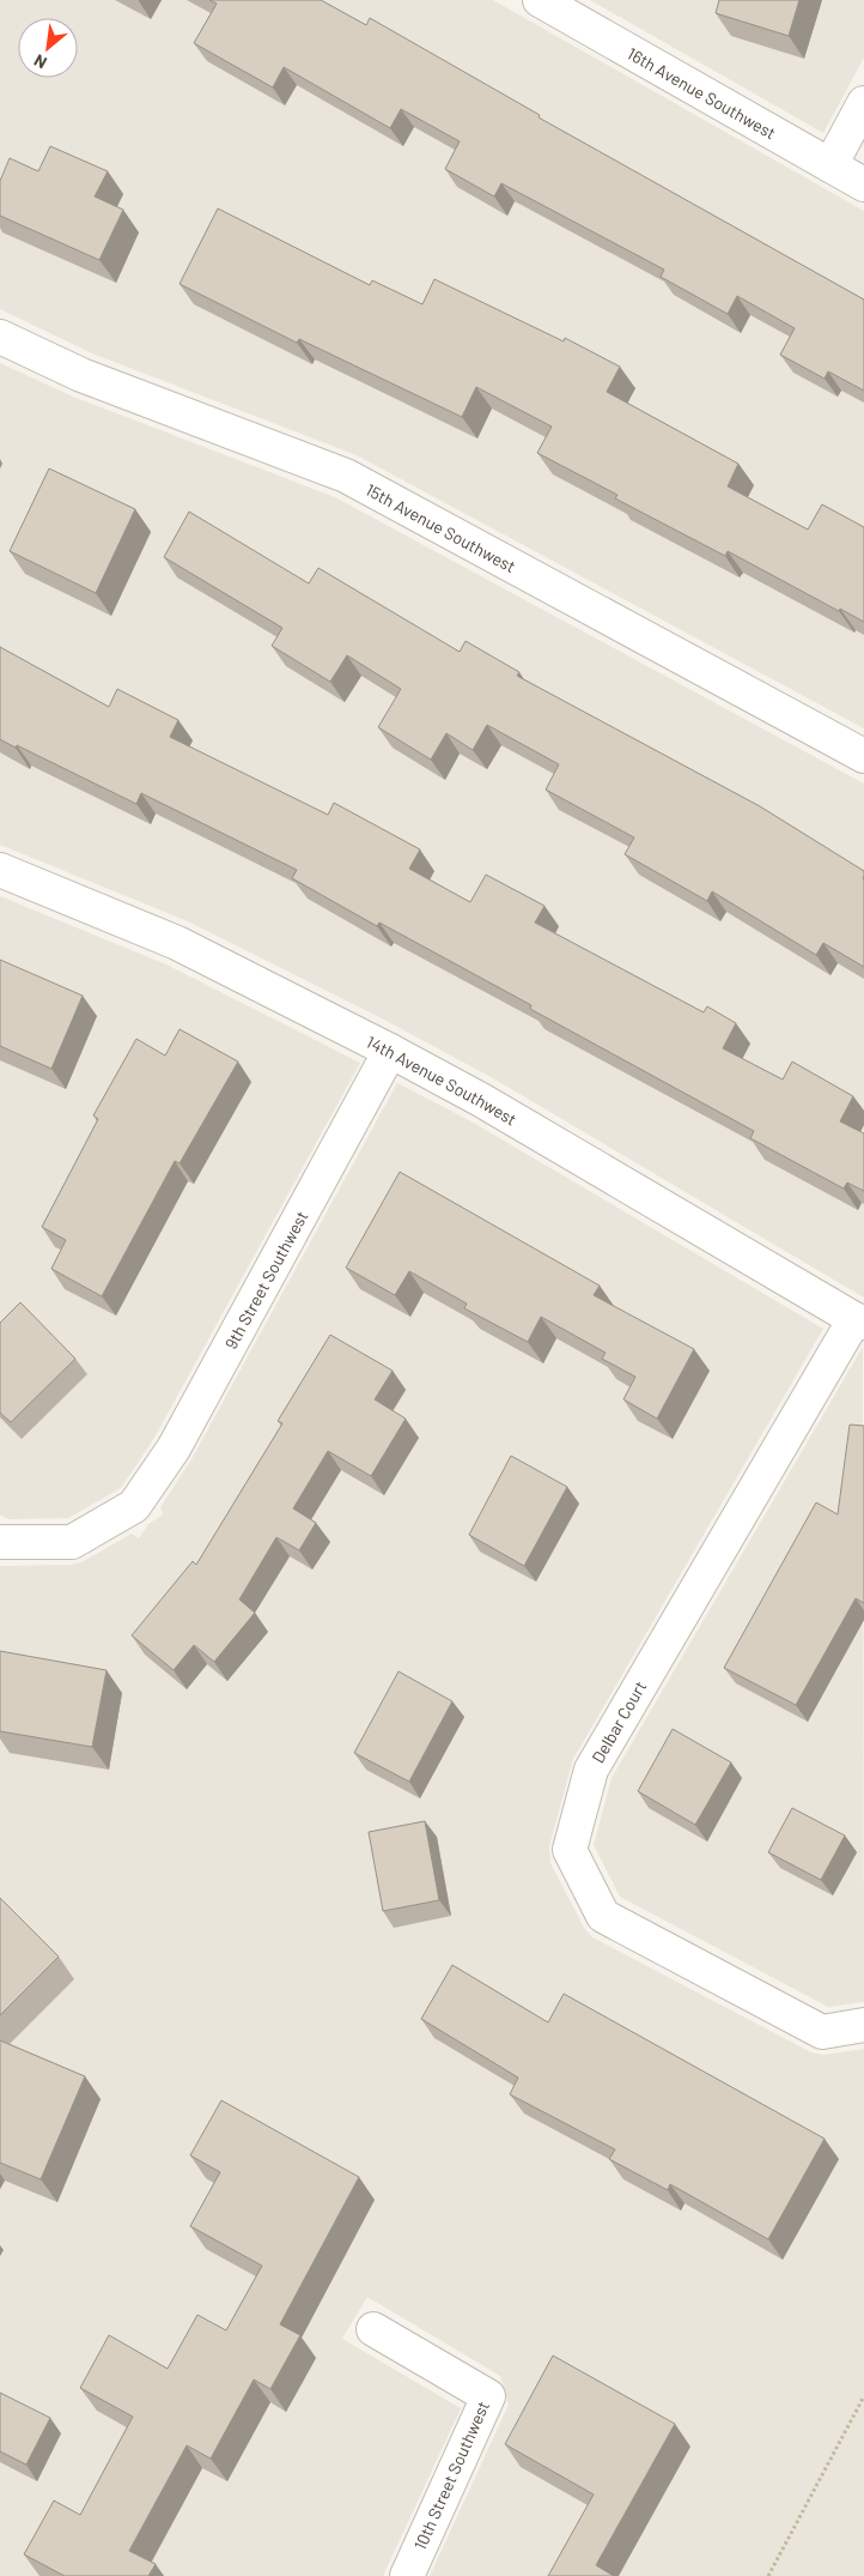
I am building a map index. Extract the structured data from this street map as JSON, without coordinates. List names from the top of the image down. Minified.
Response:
{"streets":{"street":["16th Avenue Southwest","15th Avenue Southwest","14th Avenue Southwest","9th Street Southwest","Delbar Court","10th Street Southwest"]},"crossings":[["14th Avenue Southwest","9th Street Southwest"],["14th Avenue Southwest","Delbar Court"]],"north":"bottom left"}
